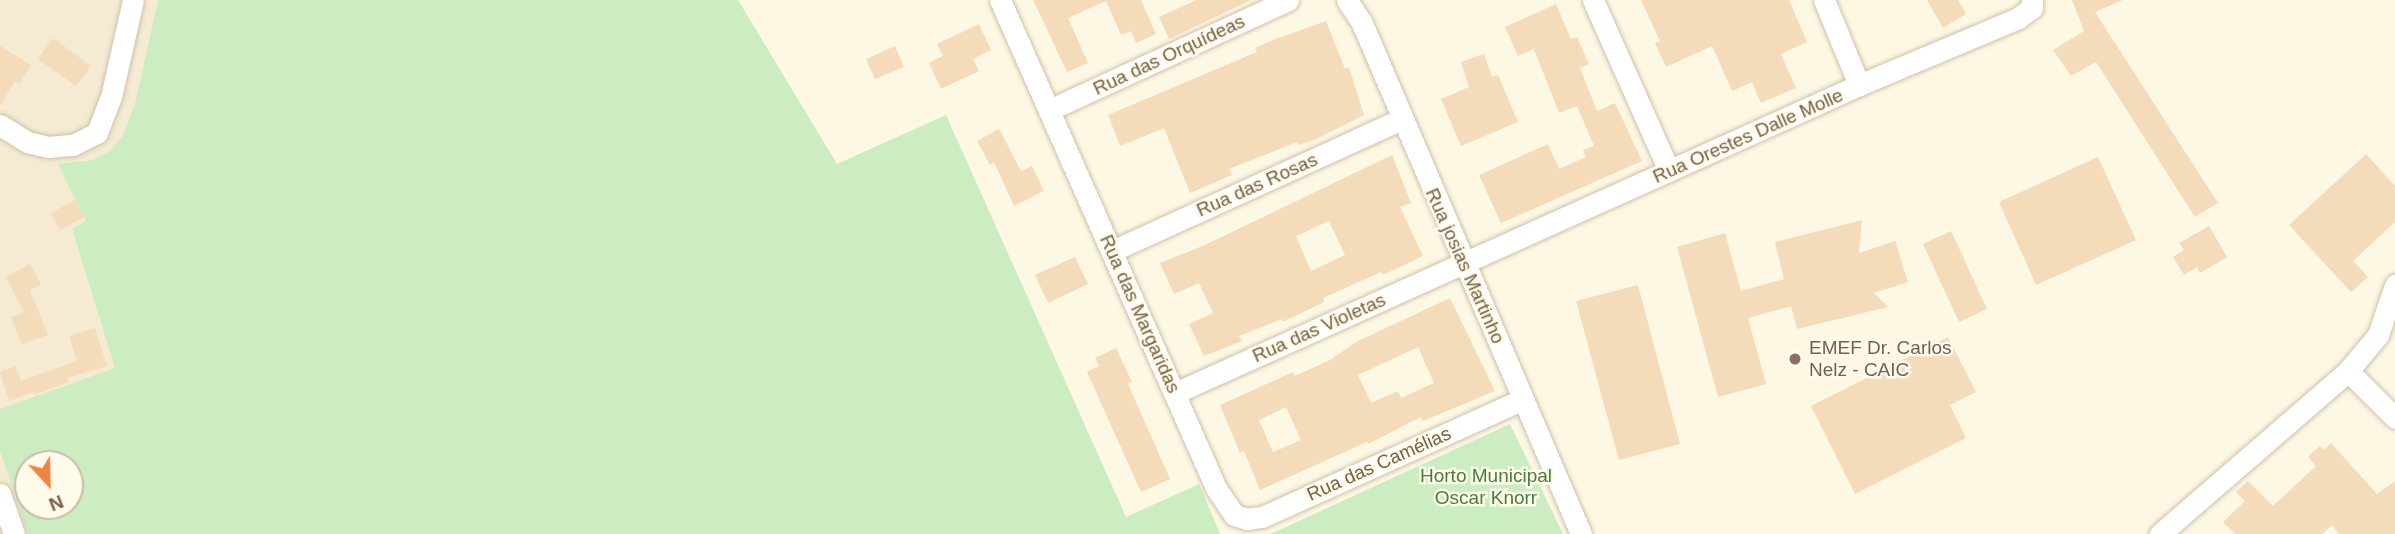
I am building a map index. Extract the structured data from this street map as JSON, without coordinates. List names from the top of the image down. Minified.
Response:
{"streets":{"street":["Rua das Orquídeas","Rua Orestes Dalle Molle","Rua das Rosas","Rua josias Martinho","Rua das Margaridas","Rua das Violetas","Rua das Camélias"]},"crossings":[["Rua das Orquídeas","Rua das Margaridas"],["Rua Orestes Dalle Molle","Rua josias Martinho"],["Rua Orestes Dalle Molle","Rua das Violetas"],["Rua das Rosas","Rua josias Martinho"],["Rua das Rosas","Rua das Margaridas"],["Rua josias Martinho","Rua das Violetas"],["Rua josias Martinho","Rua das Camélias"],["Rua das Margaridas","Rua das Violetas"],["Rua das Margaridas","Rua das Camélias"]],"parks":["Horto Municipal Oscar Knorr"],"places":["EMEF Dr. Carlos Nelz - CAIC"],"north":"bottom"}
